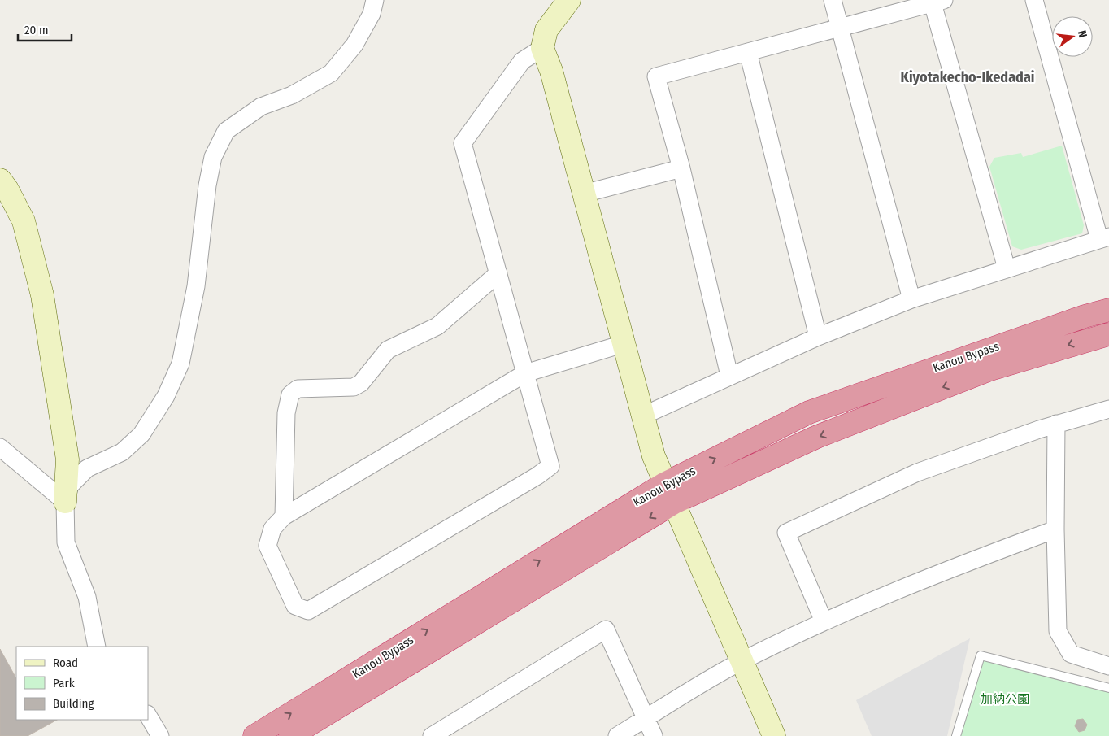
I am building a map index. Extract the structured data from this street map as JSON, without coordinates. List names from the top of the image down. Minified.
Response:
{"streets":{"highway":["Kanou Bypass"]},"districts":["Kiyotakecho-Ikedadai"],"parks":["加納公園"],"legend":["Road","Park","Building"],"scale_bar":"20 m","north":"right"}
